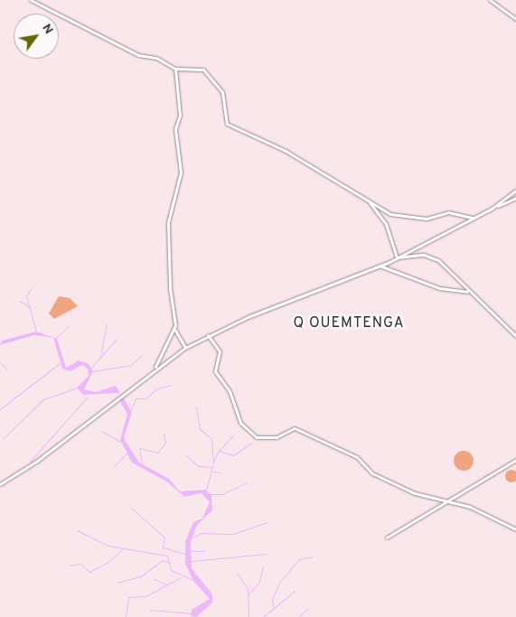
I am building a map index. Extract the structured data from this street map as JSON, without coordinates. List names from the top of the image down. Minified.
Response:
{"districts":["Q OUEMTENGA"],"north":"top right"}
